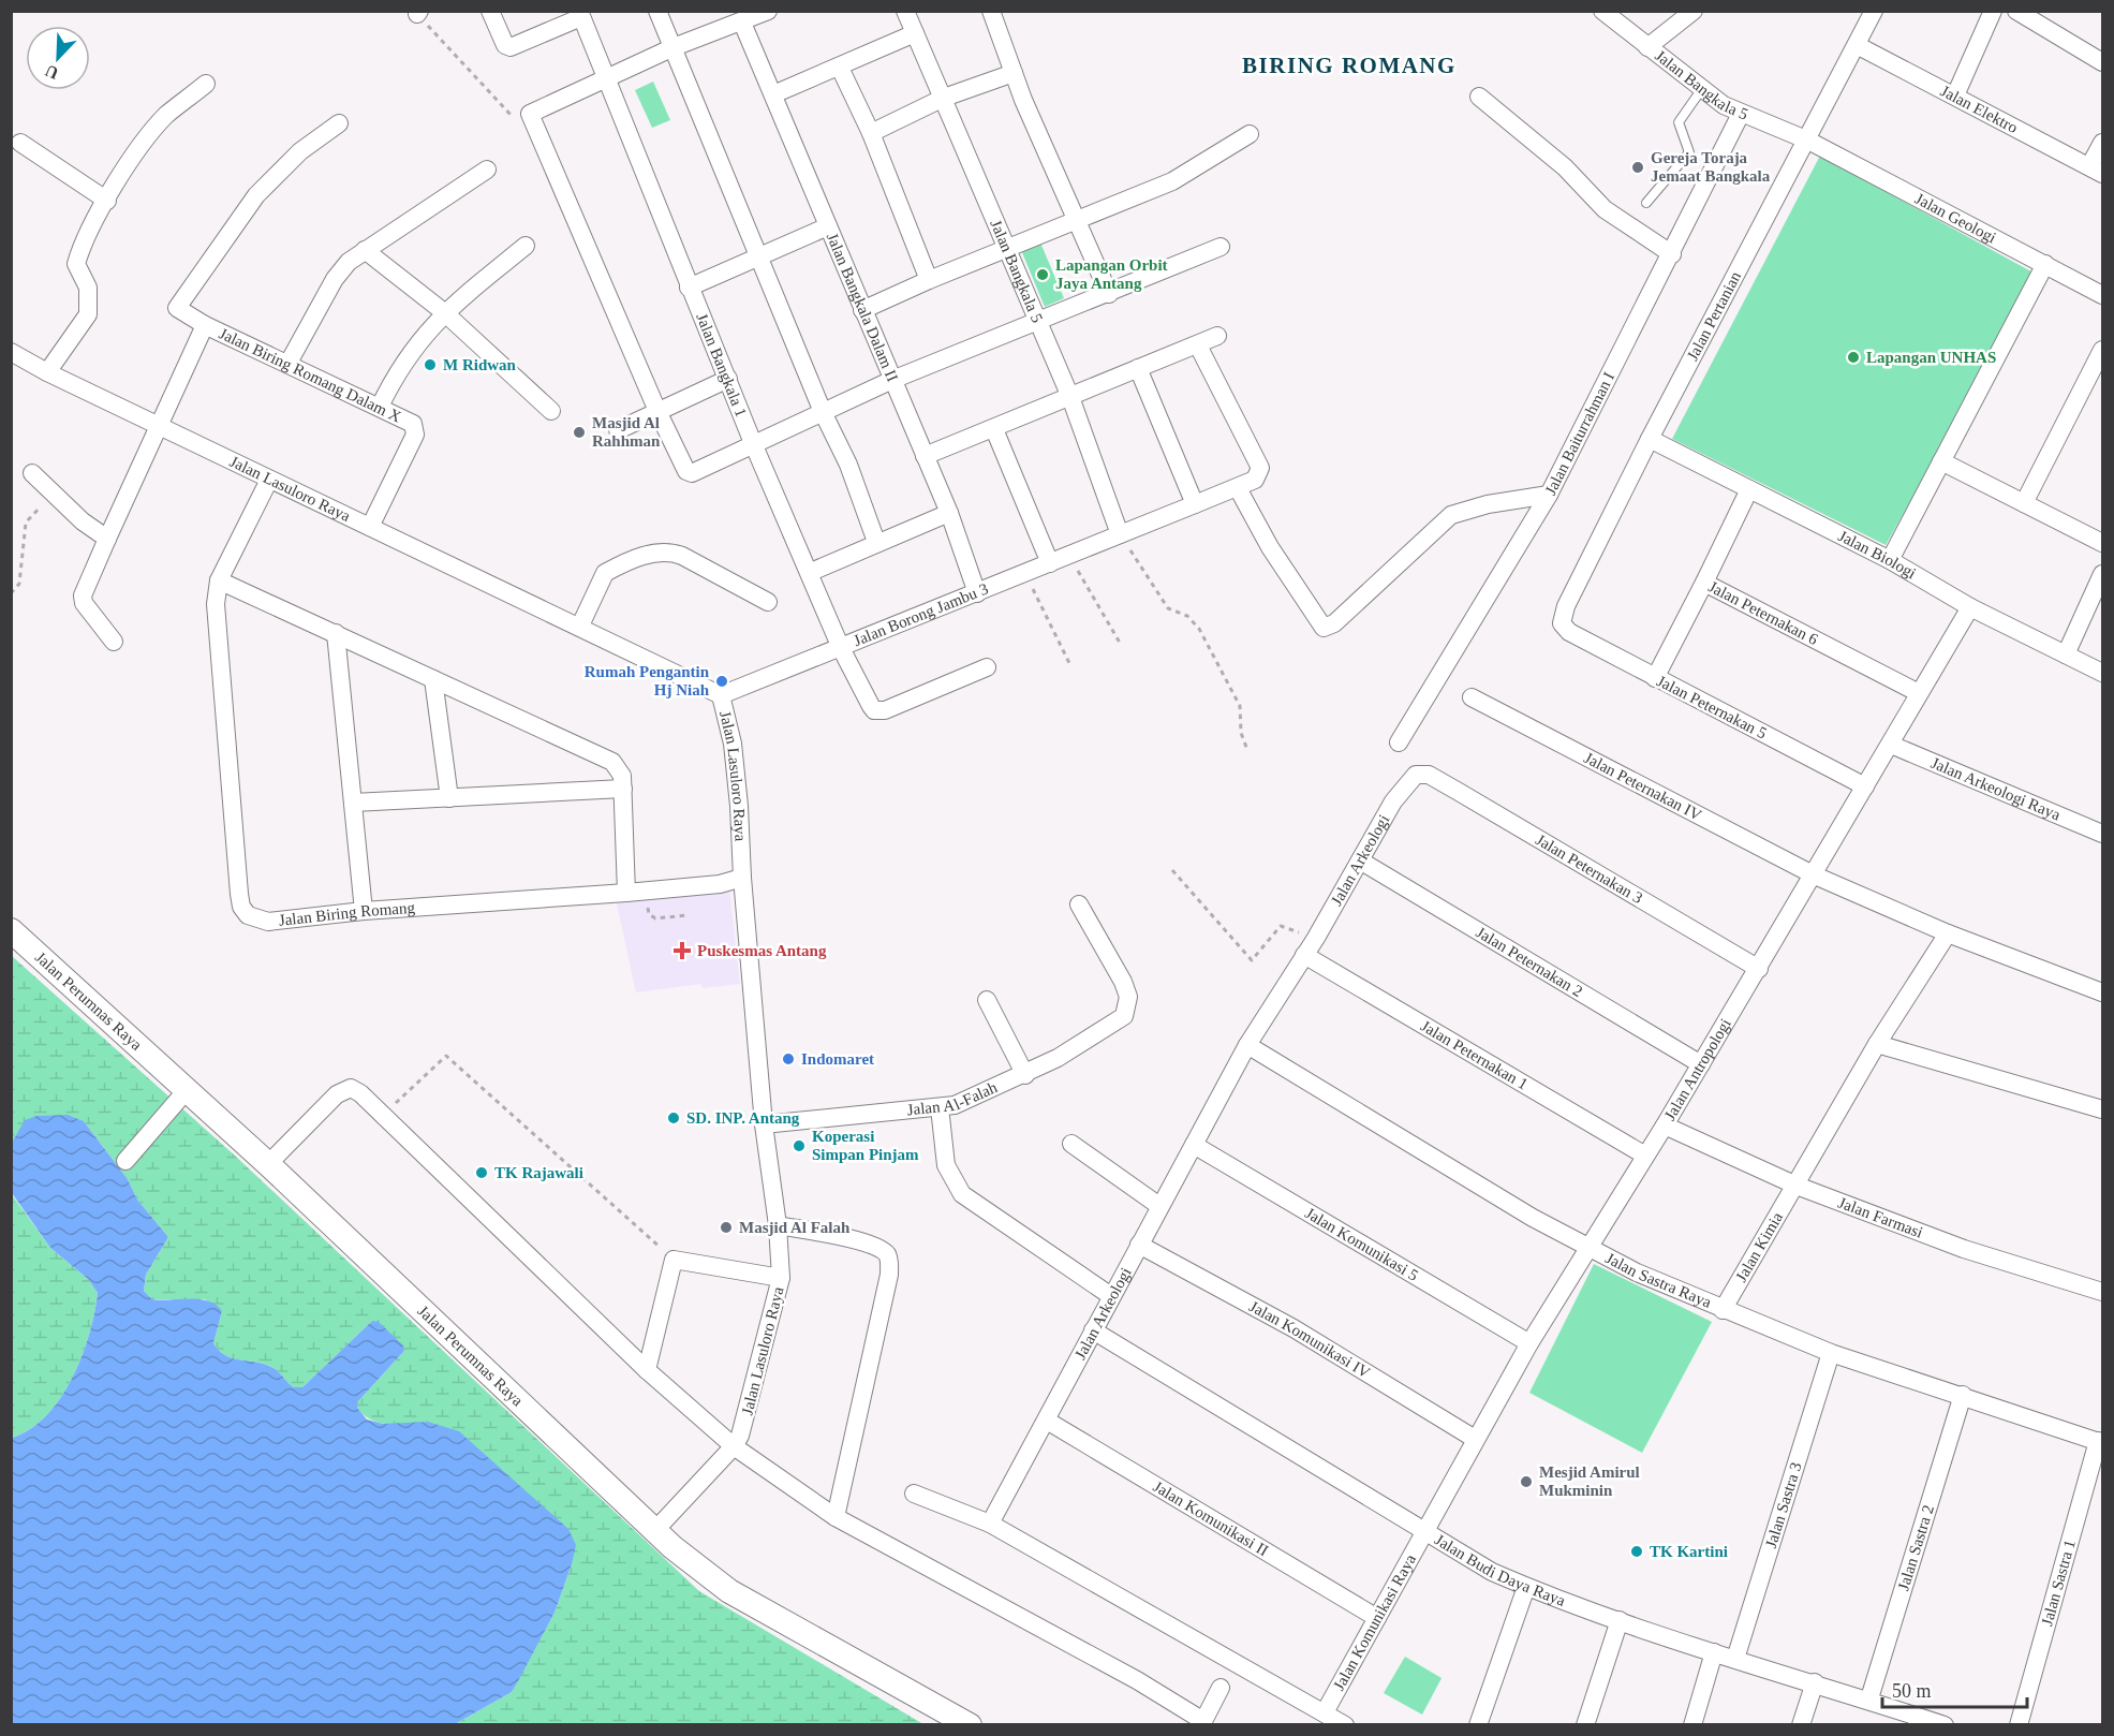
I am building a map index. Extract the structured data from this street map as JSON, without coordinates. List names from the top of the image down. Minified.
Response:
{"streets":{"street":["Jalan Bangkala 5","Jalan Elektro","Jalan Geologi","Jalan Bangkala Dalam II","Jalan Pertanian","Jalan Bangkala 1","Jalan Biring Romang Dalam X","Jalan Baiturrahman I","Jalan Lasuloro Raya","Jalan Biologi","Jalan Peternakan 6","Jalan Borong Jambu 3","Jalan Peternakan 5","Jalan Peternakan IV","Jalan Arkeologi Raya","Jalan Arkeologi","Jalan Peternakan 3","Jalan Biring Romang","Jalan Peternakan 2","Jalan Perumnas Raya","Jalan Peternakan 1","Jalan Antropologi","Jalan Al-Falah","Jalan Farmasi","Jalan Komunikasi 5","Jalan Kimia","Jalan Sastra Raya","Jalan Komunikasi IV","Jalan Sastra 3","Jalan Komunikasi II","Jalan Sastra 2","Jalan Budi Daya Raya","Jalan Sastra 1","Jalan Komunikasi Raya"]},"crossings":[["Jalan Bangkala 5","Jalan Geologi"],["Jalan Bangkala 5","Jalan Pertanian"],["Jalan Bangkala 5","Jalan Baiturrahman I"],["Jalan Bangkala 5","Jalan Borong Jambu 3"],["Jalan Elektro","Jalan Pertanian"],["Jalan Geologi","Jalan Pertanian"],["Jalan Bangkala Dalam II","Jalan Borong Jambu 3"],["Jalan Pertanian","Jalan Biologi"],["Jalan Pertanian","Jalan Peternakan 5"],["Jalan Bangkala 1","Jalan Borong Jambu 3"],["Jalan Biring Romang Dalam X","Jalan Lasuloro Raya"],["Jalan Lasuloro Raya","Jalan Borong Jambu 3"],["Jalan Lasuloro Raya","Jalan Biring Romang"],["Jalan Lasuloro Raya","Jalan Perumnas Raya"],["Jalan Lasuloro Raya","Jalan Al-Falah"],["Jalan Biologi","Jalan Antropologi"],["Jalan Peternakan 6","Jalan Peternakan 5"],["Jalan Peternakan 6","Jalan Antropologi"],["Jalan Peternakan 5","Jalan Antropologi"],["Jalan Peternakan IV","Jalan Antropologi"],["Jalan Peternakan IV","Jalan Kimia"],["Jalan Arkeologi Raya","Jalan Antropologi"],["Jalan Arkeologi","Jalan Peternakan 3"],["Jalan Arkeologi","Jalan Peternakan 2"],["Jalan Arkeologi","Jalan Peternakan 1"],["Jalan Arkeologi","Jalan Komunikasi 5"],["Jalan Arkeologi","Jalan Sastra Raya"],["Jalan Arkeologi","Jalan Komunikasi IV"],["Jalan Arkeologi","Jalan Komunikasi II"],["Jalan Arkeologi","Jalan Budi Daya Raya"],["Jalan Peternakan 3","Jalan Antropologi"],["Jalan Peternakan 2","Jalan Antropologi"],["Jalan Peternakan 1","Jalan Antropologi"],["Jalan Antropologi","Jalan Farmasi"],["Jalan Antropologi","Jalan Komunikasi 5"],["Jalan Antropologi","Jalan Sastra Raya"],["Jalan Antropologi","Jalan Komunikasi IV"],["Jalan Antropologi","Jalan Budi Daya Raya"],["Jalan Antropologi","Jalan Komunikasi Raya"],["Jalan Farmasi","Jalan Kimia"],["Jalan Kimia","Jalan Sastra Raya"],["Jalan Sastra Raya","Jalan Sastra 3"],["Jalan Sastra Raya","Jalan Sastra 2"],["Jalan Sastra Raya","Jalan Sastra 1"],["Jalan Sastra 3","Jalan Budi Daya Raya"],["Jalan Komunikasi II","Jalan Komunikasi Raya"],["Jalan Sastra 2","Jalan Budi Daya Raya"],["Jalan Budi Daya Raya","Jalan Komunikasi Raya"]],"districts":["BIRING ROMANG"],"places":{"other":["Gereja Toraja Jemaat Bangkala","Lapangan Orbit Jaya Antang","Lapangan UNHAS","M Ridwan","Masjid Al Rahhman","Rumah Pengantin Hj Niah","Indomaret","SD. INP. Antang","Koperasi Simpan Pinjam","TK Rajawali","Masjid Al Falah","Mesjid Amirul Mukminin","TK Kartini"],"health":["Puskesmas Antang"]},"scale_bar":"50 m","north":"bottom left"}
